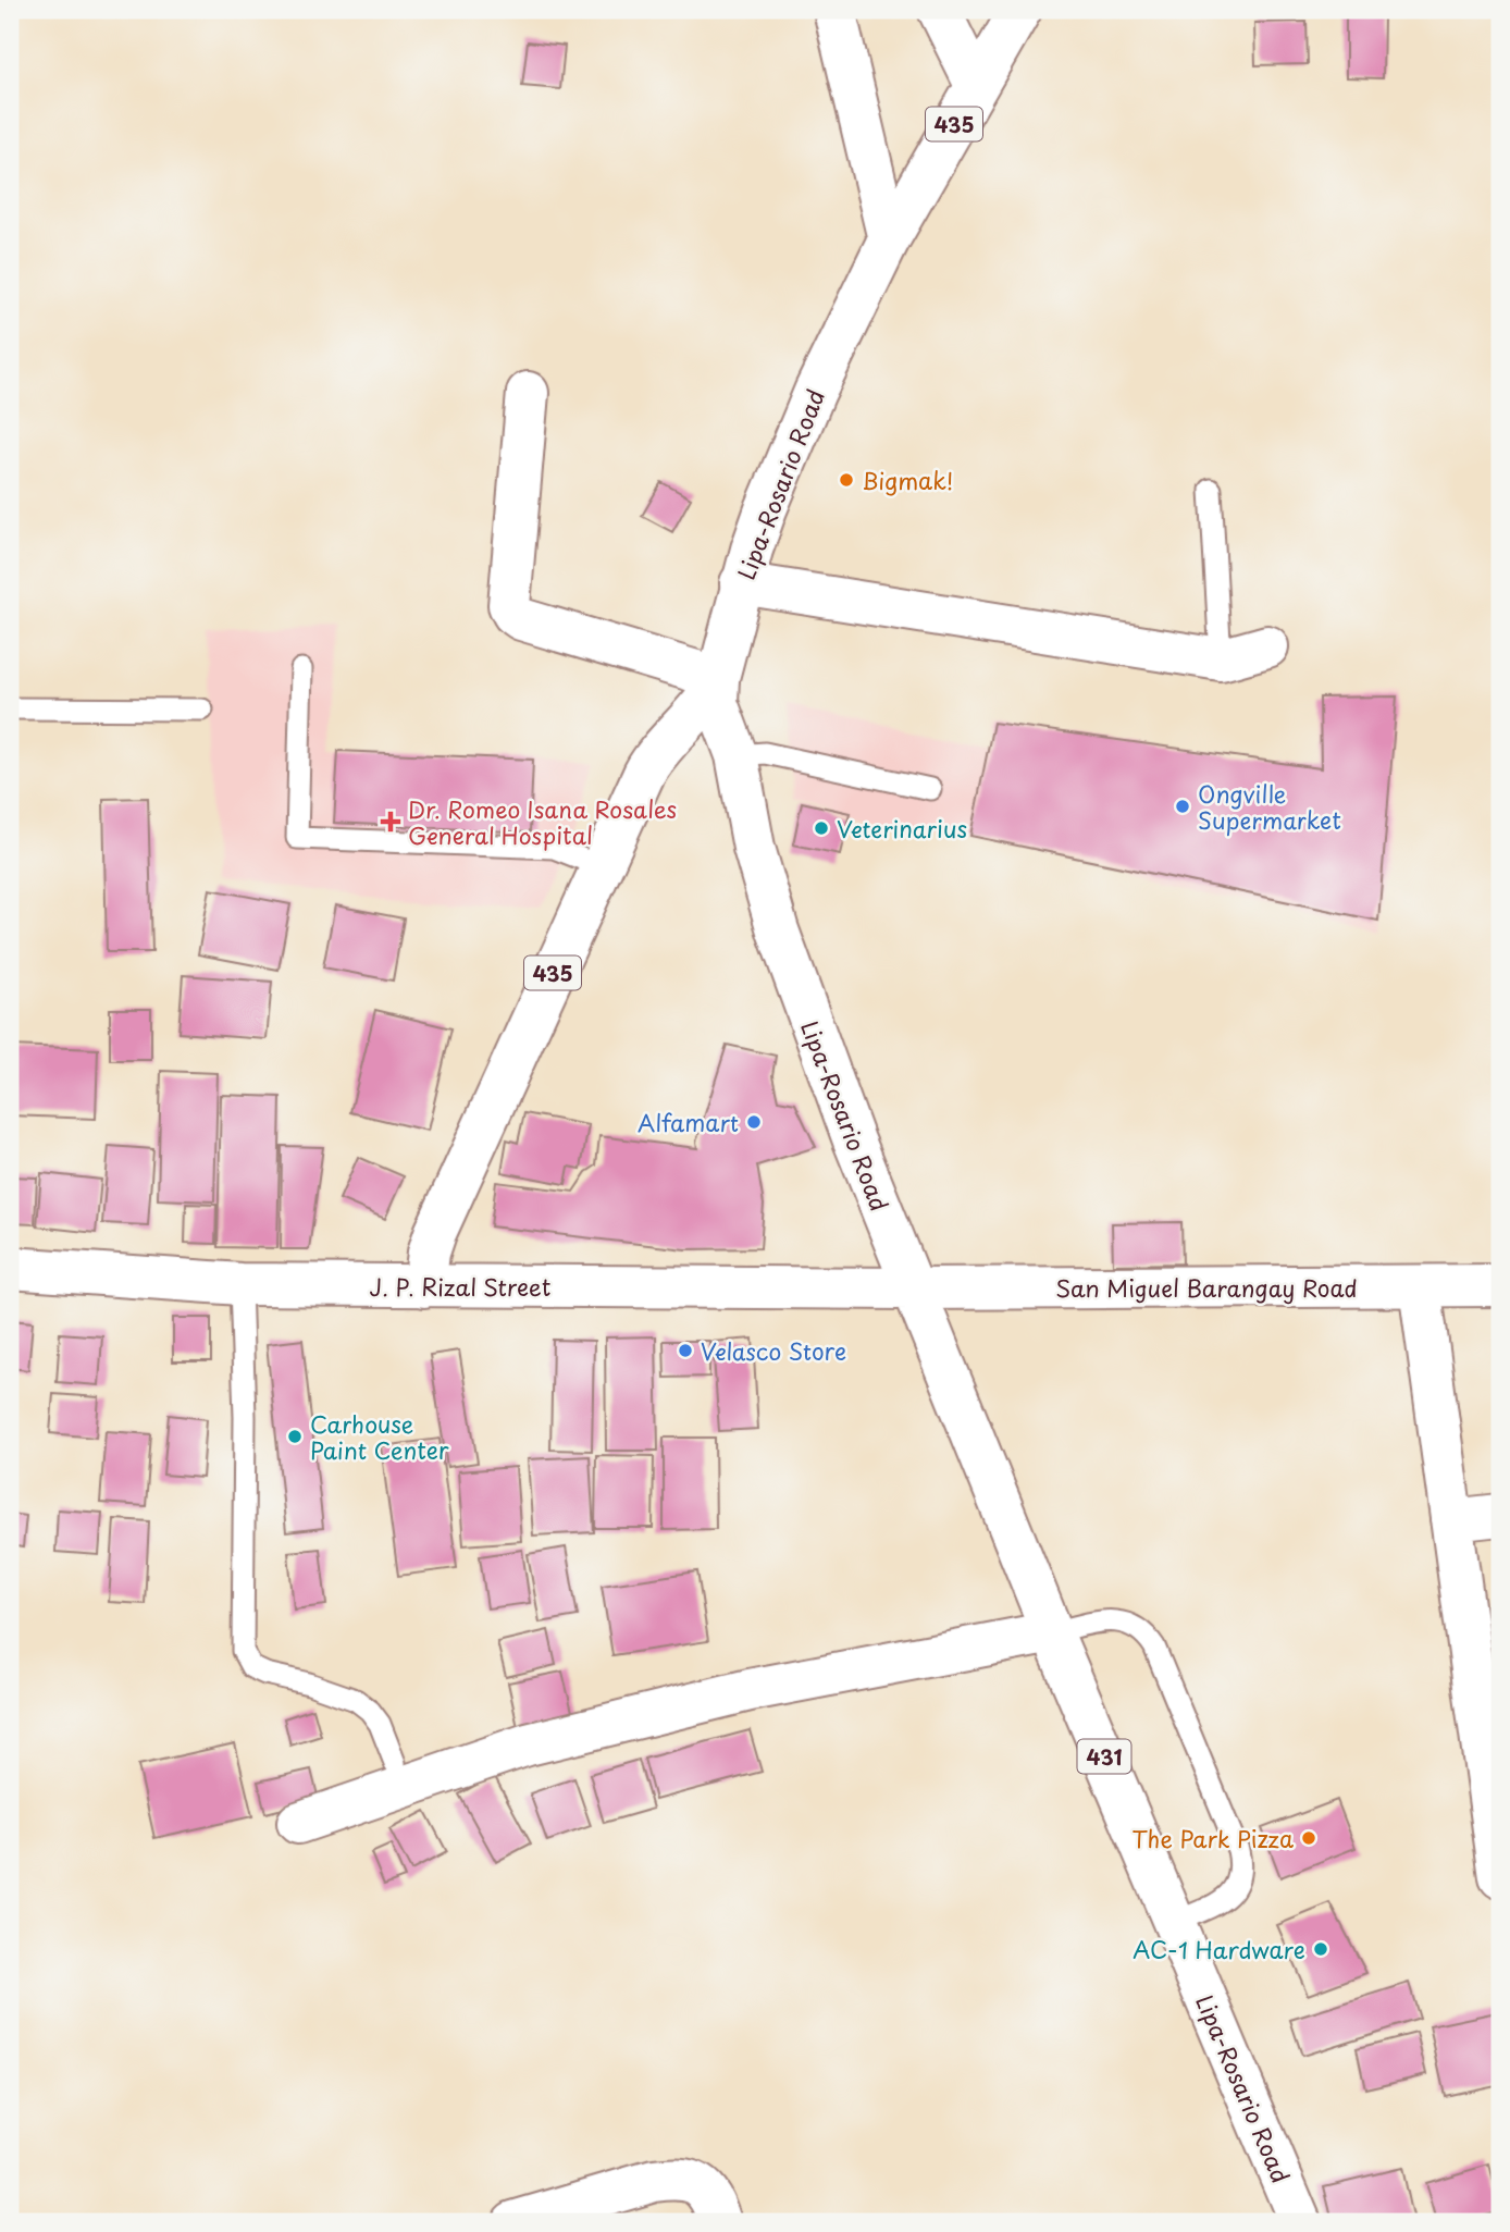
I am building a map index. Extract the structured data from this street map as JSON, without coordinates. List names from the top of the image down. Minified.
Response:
{"streets":{"main road":["435","Lipa-Rosario Road","J. P. Rizal Street","San Miguel Barangay Road","431"]},"crossings":[["435","Lipa-Rosario Road"],["435","J. P. Rizal Street"],["Lipa-Rosario Road","J. P. Rizal Street"],["Lipa-Rosario Road","San Miguel Barangay Road"],["J. P. Rizal Street","San Miguel Barangay Road"]],"places":{"other":["Bigmak!","Ongville Supermarket","Veterinarius","Alfamart","Velasco Store","Carhouse Paint Center","The Park Pizza","AC-1 Hardware"],"health":["Dr. Romeo Isana Rosales General Hospital"]}}
